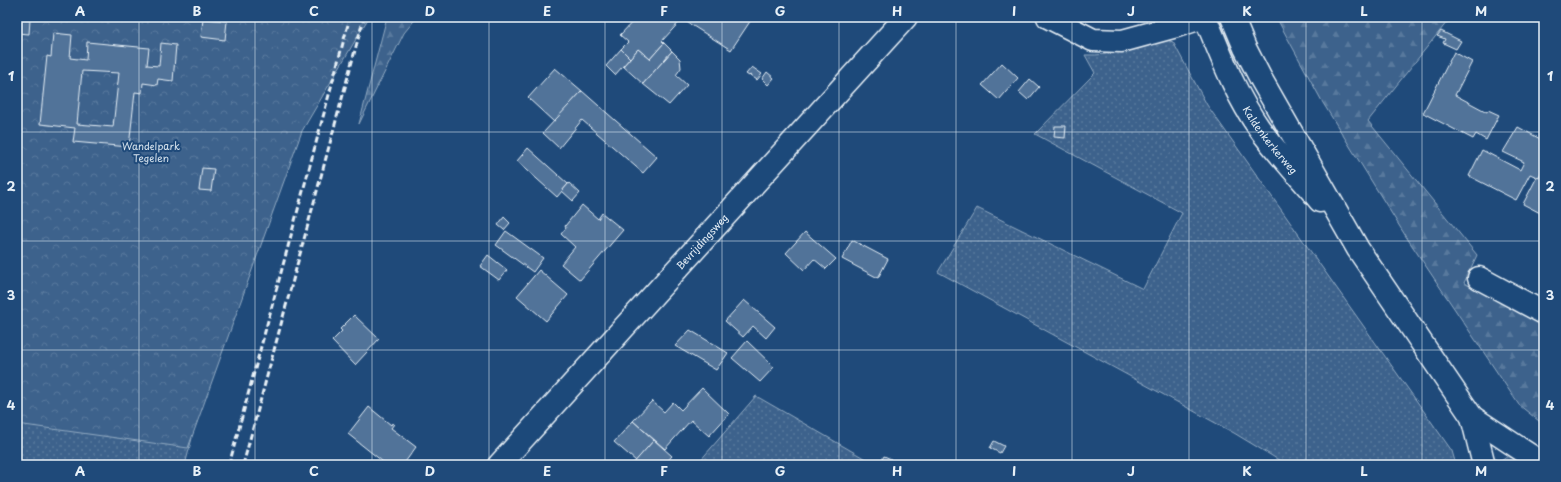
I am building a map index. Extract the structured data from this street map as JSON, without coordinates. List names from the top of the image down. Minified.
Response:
{"streets":{"main road":["Kaldenkerkerweg","Bevrijdingsweg"]},"parks":["Wandelpark Tegelen"],"grid":{"columns":["A","B","C","D","E","F","G","H","I","J","K","L","M"],"rows":["1","2","3","4"]}}
